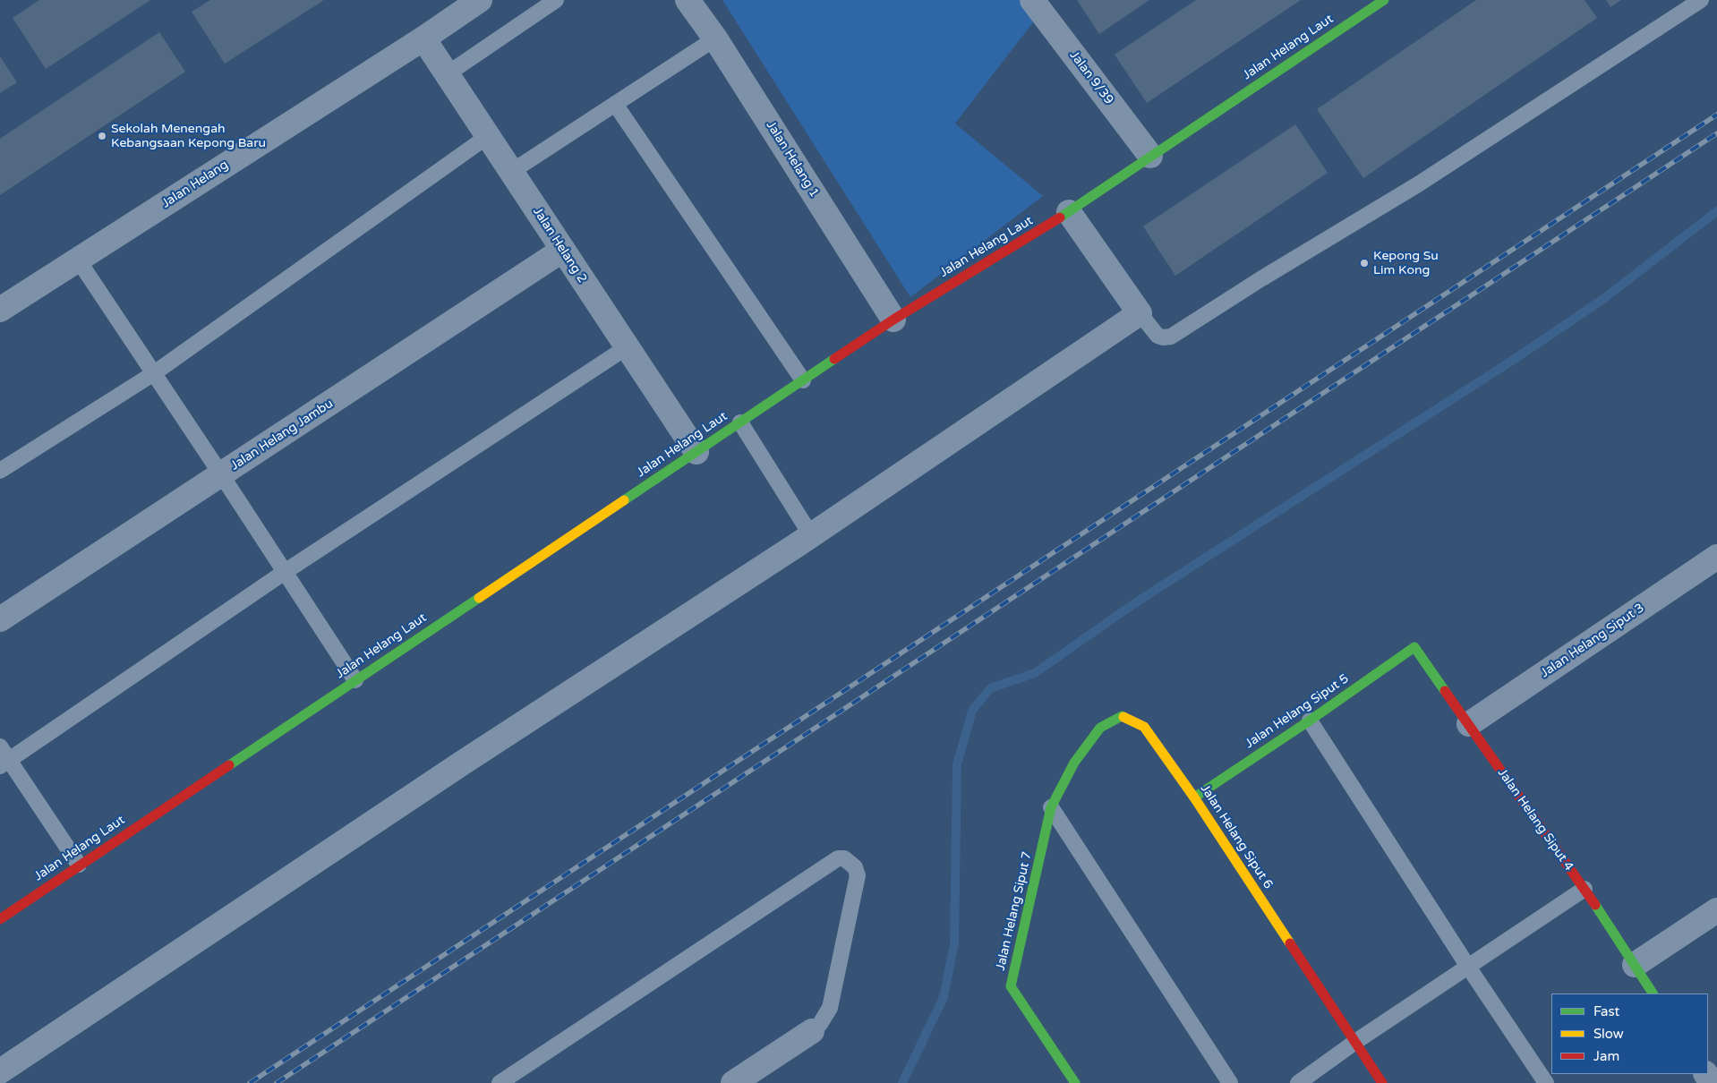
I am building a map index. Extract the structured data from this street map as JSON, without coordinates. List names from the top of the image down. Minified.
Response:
{"streets":{"street":["Jalan Helang Laut","Jalan 9/39","Jalan Helang 1","Jalan Helang","Jalan Helang 2","Jalan Helang Jambu","Jalan Helang Siput 3","Jalan Helang Siput 5","Jalan Helang Siput 4","Jalan Helang Siput 6","Jalan Helang Siput 7"]},"crossings":[["Jalan Helang Laut","Jalan 9/39"],["Jalan Helang Laut","Jalan Helang 1"],["Jalan Helang Laut","Jalan Helang 2"],["Jalan Helang","Jalan Helang 2"],["Jalan Helang 2","Jalan Helang Jambu"],["Jalan Helang Siput 3","Jalan Helang Siput 4"],["Jalan Helang Siput 5","Jalan Helang Siput 4"],["Jalan Helang Siput 5","Jalan Helang Siput 6"],["Jalan Helang Siput 6","Jalan Helang Siput 7"]],"places":["Sekolah Menengah Kebangsaan Kepong Baru","Kepong Su Lim Kong"],"legend":["Fast","Slow","Jam"]}
